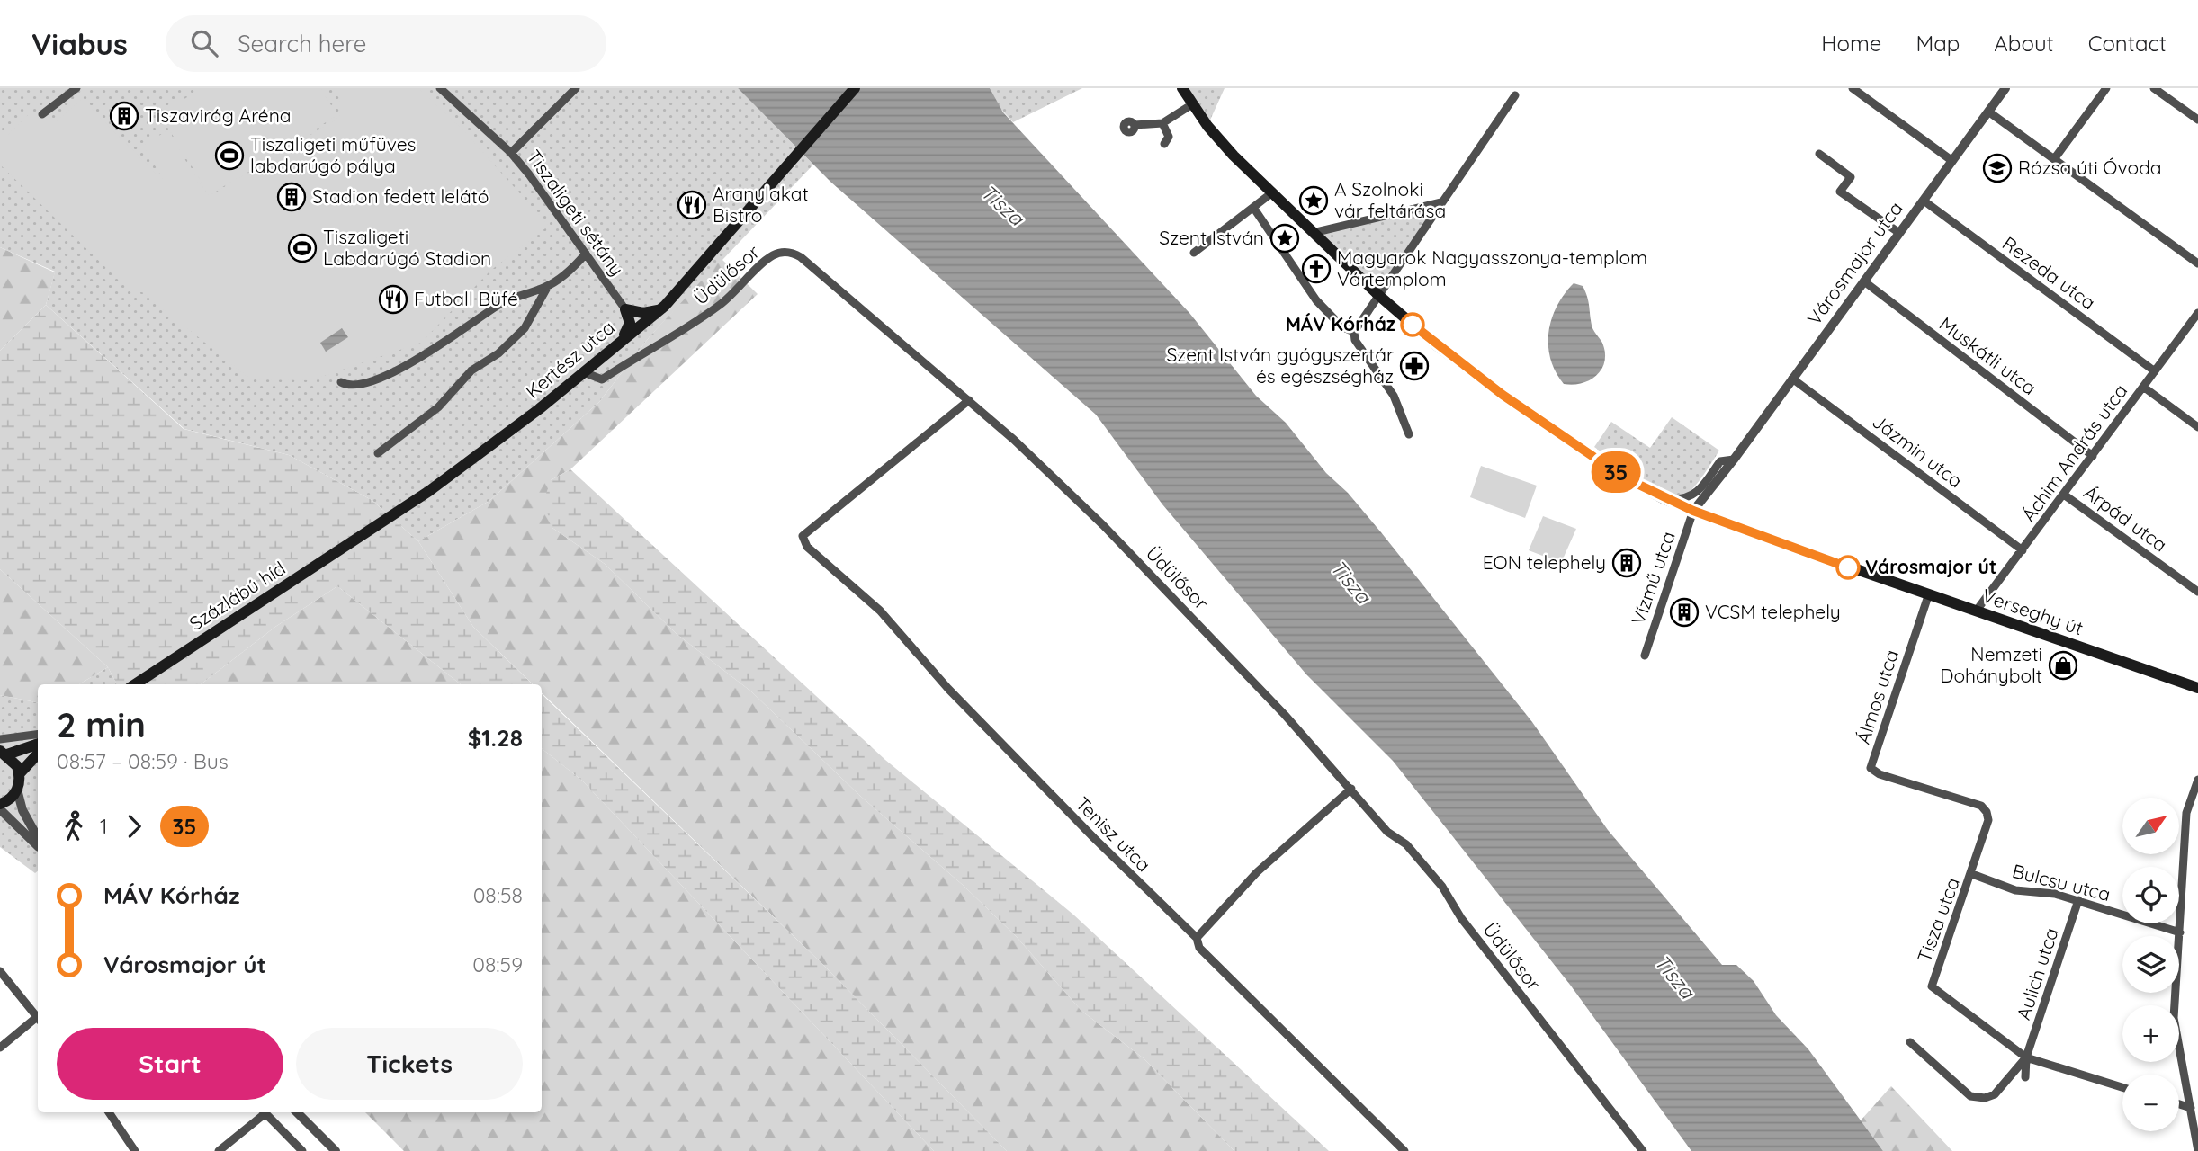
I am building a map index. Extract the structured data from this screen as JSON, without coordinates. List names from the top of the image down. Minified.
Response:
{"streets":{"main road":["Kertész utca","Százlábú híd","Verseghy út"],"street":["Tiszaligeti sétány","Városmajor utca","Rezeda utca","Üdülősor","Muskátli utca","Jázmin utca","Áchim András utca","Árpád utca","Vízmű utca","Álmos utca","Tenisz utca","Bulcsu utca","Tisza utca","Aulich utca"]},"crossings":[["Városmajor utca","Rezeda utca"],["Városmajor utca","Muskátli utca"],["Városmajor utca","Jázmin utca"],["Városmajor utca","Vízmű utca"],["Városmajor utca","Verseghy út"],["Rezeda utca","Áchim András utca"],["Üdülősor","Kertész utca"],["Üdülősor","Tenisz utca"],["Muskátli utca","Áchim András utca"],["Kertész utca","Százlábú híd"],["Jázmin utca","Áchim András utca"],["Áchim András utca","Árpád utca"],["Áchim András utca","Verseghy út"],["Vízmű utca","Verseghy út"],["Verseghy út","Álmos utca"],["Álmos utca","Tisza utca"],["Bulcsu utca","Tisza utca"],["Bulcsu utca","Aulich utca"],["Tisza utca","Aulich utca"]],"water":["Tisza"],"places":{"building":["Tiszavirág Aréna","Stadion fedett lelátó","EON telephely","VCSM telephely"],"sports":["Tiszaligeti műfüves labdarúgó pálya","Tiszaligeti Labdarúgó Stadion"],"school or university":["Rózsa úti Óvoda"],"place":["A Szolnoki vár feltárása","Szent István"],"restaurant":["Aranylakat Bistro","Futball Büfé"],"church":["Magyarok Nagyasszonya-templom Vártemplom"],"other":["MÁV Kórház","Városmajor út"],"pharmacy":["Szent István gyógyszertár és egészségház"],"shop":["Nemzeti Dohánybolt"]},"lines":["bus line 35"],"north":"top right","page":{"header":"Viabus","search":"Search here","nav":["Home","Map","About","Contact"],"on_map":"35","heading":["2 min","08:57 – 08:59 · Bus","$1.28"],"legs":["1","35"],"map_buttons":["+","−"],"list":[{"name":"MÁV Kórház","value":"08:58"},{"name":"Városmajor út","value":"08:59"}],"buttons":["Start","Tickets"]}}
